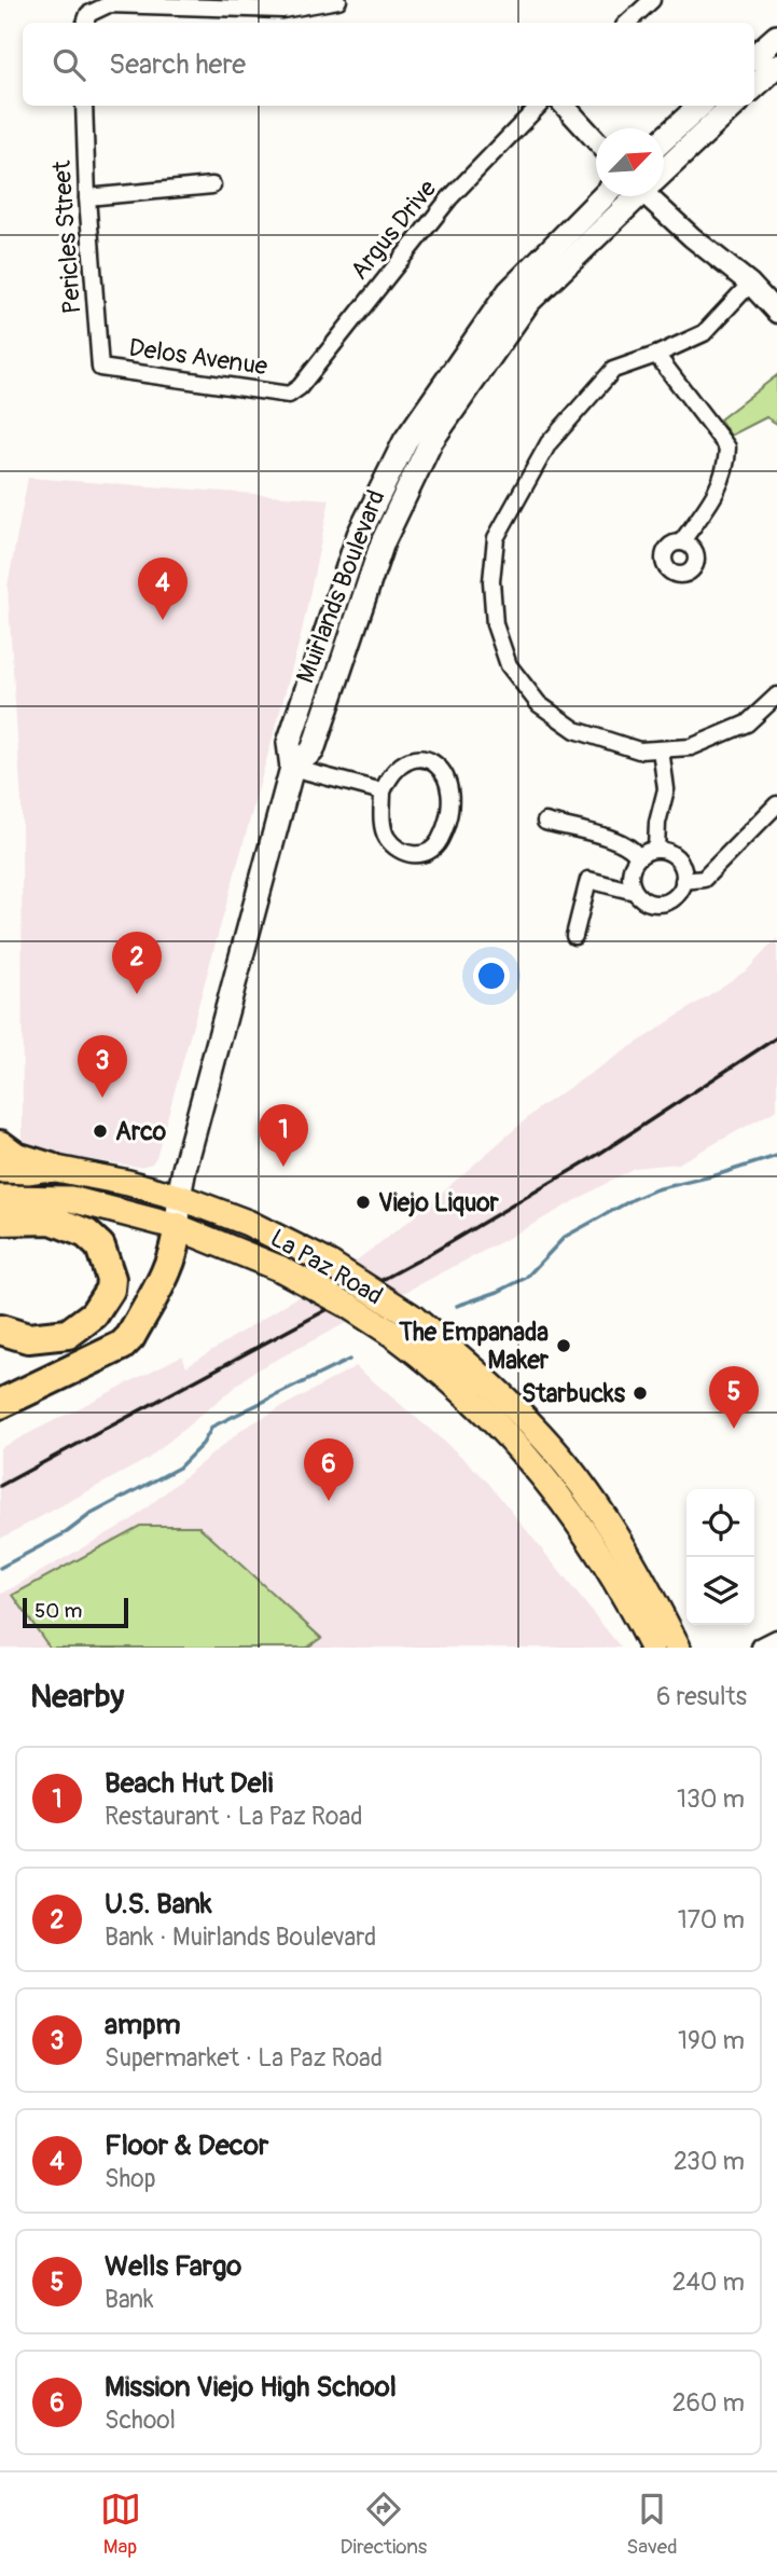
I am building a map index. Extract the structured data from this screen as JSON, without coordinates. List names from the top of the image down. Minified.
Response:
{"streets":{"main road":["Muirlands Boulevard","La Paz Road"],"street":["Argus Drive","Pericles Street","Delos Avenue"]},"crossings":[["Argus Drive","Delos Avenue"],["Pericles Street","Delos Avenue"],["Muirlands Boulevard","La Paz Road"]],"places":["Arco","Viejo Liquor","The Empanada Maker","Starbucks"],"scale_bar":"50 m","north":"top right","page":{"search":"Search here","pins":["4","2","3","1","5","6"],"scale":"50 m","heading":["Nearby","6 results"],"list":[{"mark":"1","name":"Beach Hut Deli","note":"Restaurant · La Paz Road","value":"130 m"},{"mark":"2","name":"U.S. Bank","note":"Bank · Muirlands Boulevard","value":"170 m"},{"mark":"3","name":"ampm","note":"Supermarket · La Paz Road","value":"190 m"},{"mark":"4","name":"Floor & Decor","note":"Shop","value":"230 m"},{"mark":"5","name":"Wells Fargo","note":"Bank","value":"240 m"},{"mark":"6","name":"Mission Viejo High School","note":"School","value":"260 m"}],"nav":["Map","Directions","Saved"]}}
